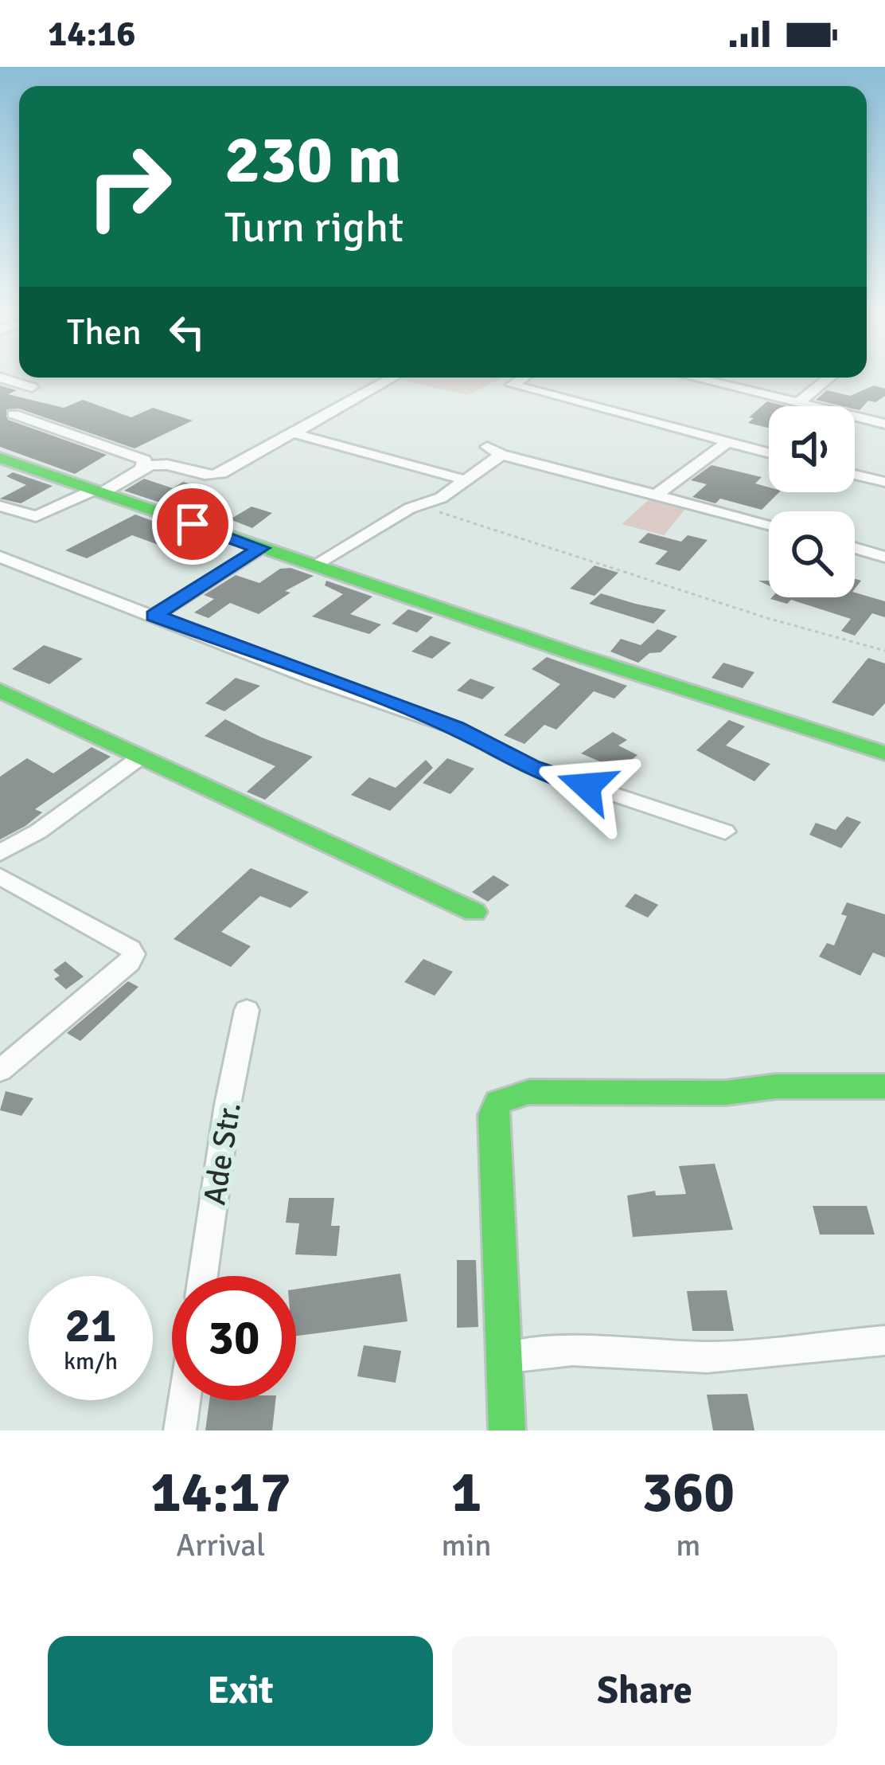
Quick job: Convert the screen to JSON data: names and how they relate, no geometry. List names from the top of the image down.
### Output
{
  "streets": {
    "street": ["Ade Str."]
  },
  "page": {
    "status": "14:16",
    "turn": ["230 m", "Turn right"],
    "then": "Then",
    "speed": "21 km/h",
    "limit": "30",
    "eta": [
      "14:17",
      "Arrival",
      "1",
      "min",
      "360",
      "m"
    ],
    "buttons": ["Exit", "Share"]
  }
}
